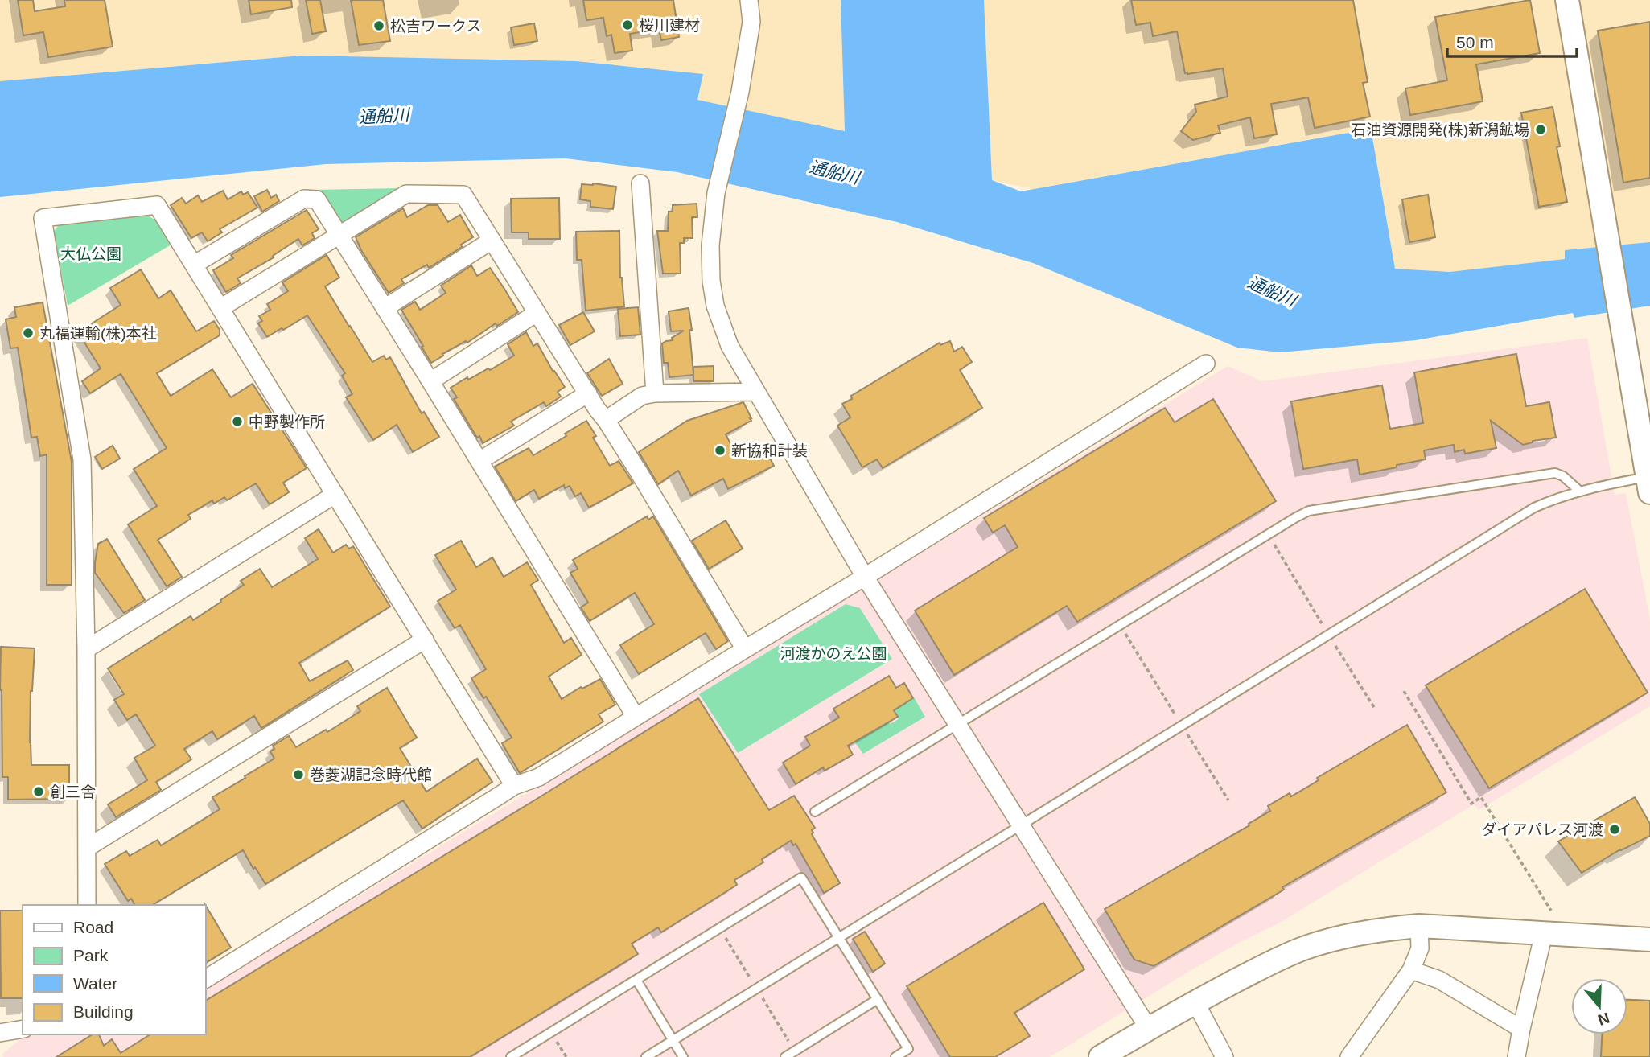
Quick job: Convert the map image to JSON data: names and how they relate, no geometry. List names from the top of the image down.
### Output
{
  "water": ["通船川"],
  "parks": ["大仏公園", "河渡かのえ公園"],
  "places": [
    "桜川建材",
    "松吉ワークス",
    "石油資源開発(株)新潟鉱場",
    "丸福運輸(株)本社",
    "中野製作所",
    "新協和計装",
    "巻菱湖記念時代館",
    "創三舎",
    "ダイアパレス河渡"
  ],
  "legend": [
    "Road",
    "Park",
    "Water",
    "Building"
  ],
  "scale_bar": "50 m",
  "north": "bottom"
}
